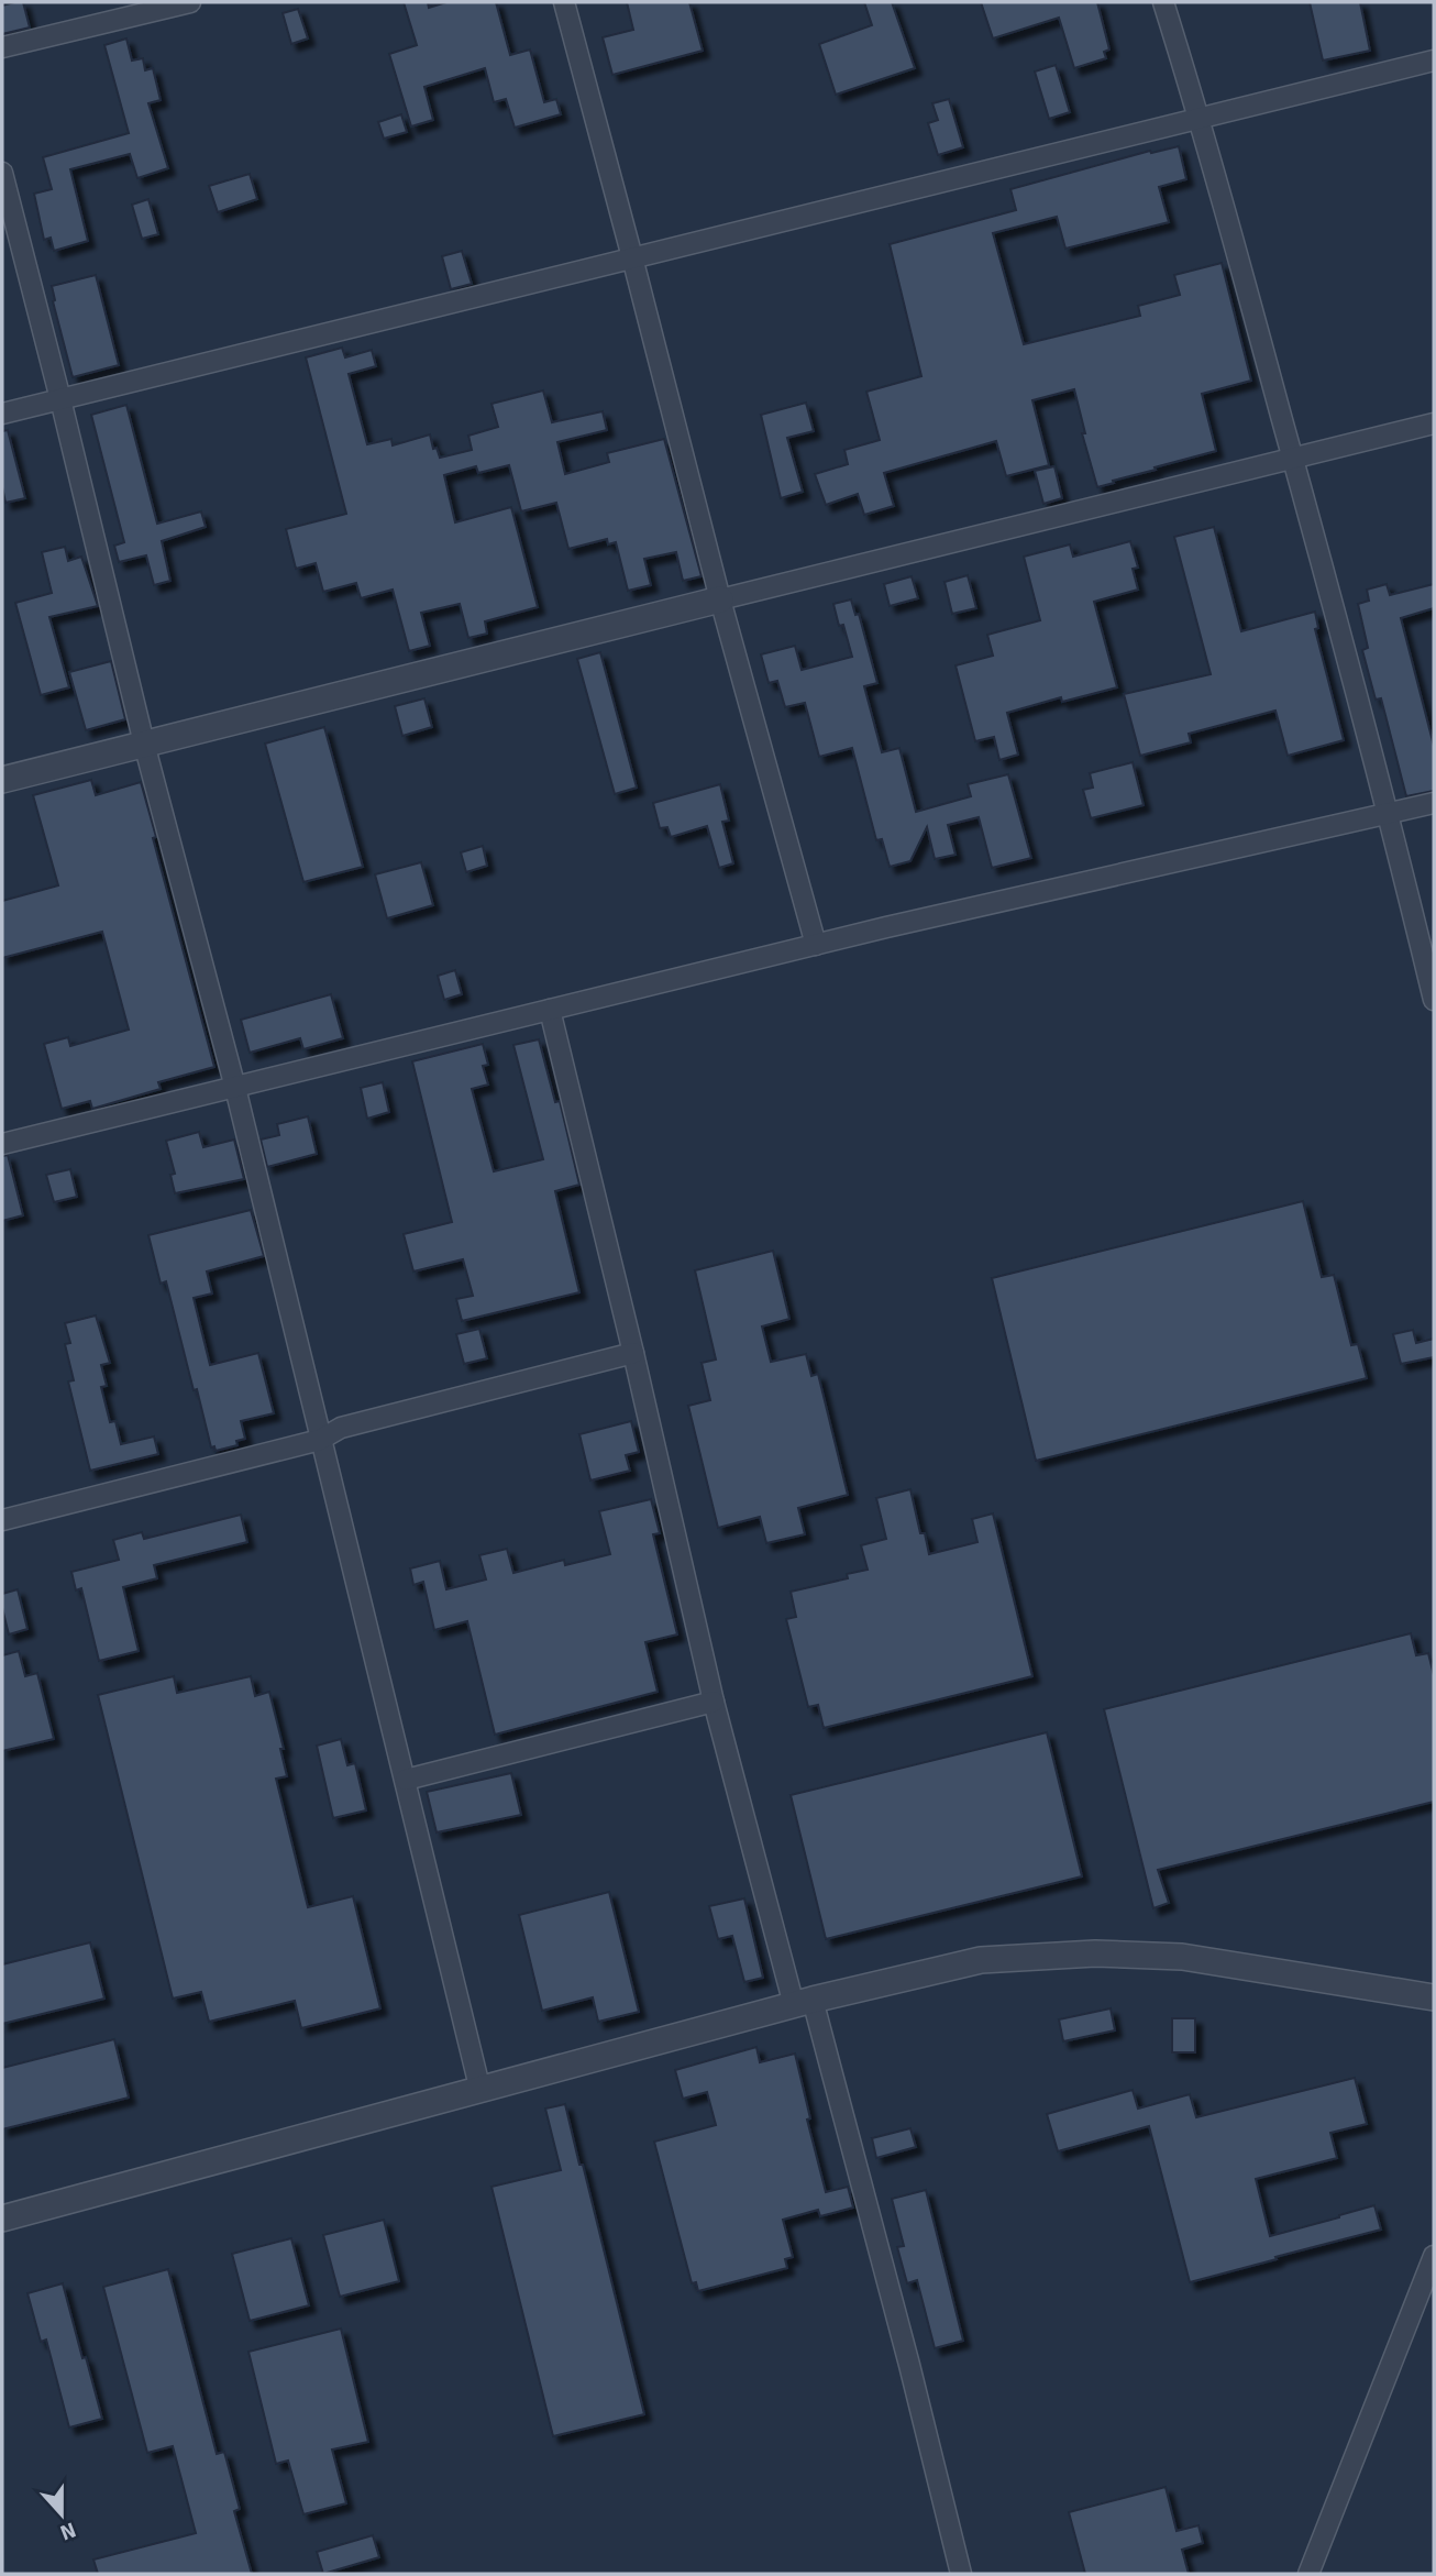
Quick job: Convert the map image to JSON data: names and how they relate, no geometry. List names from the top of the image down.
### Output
{
  "north": "bottom"
}
